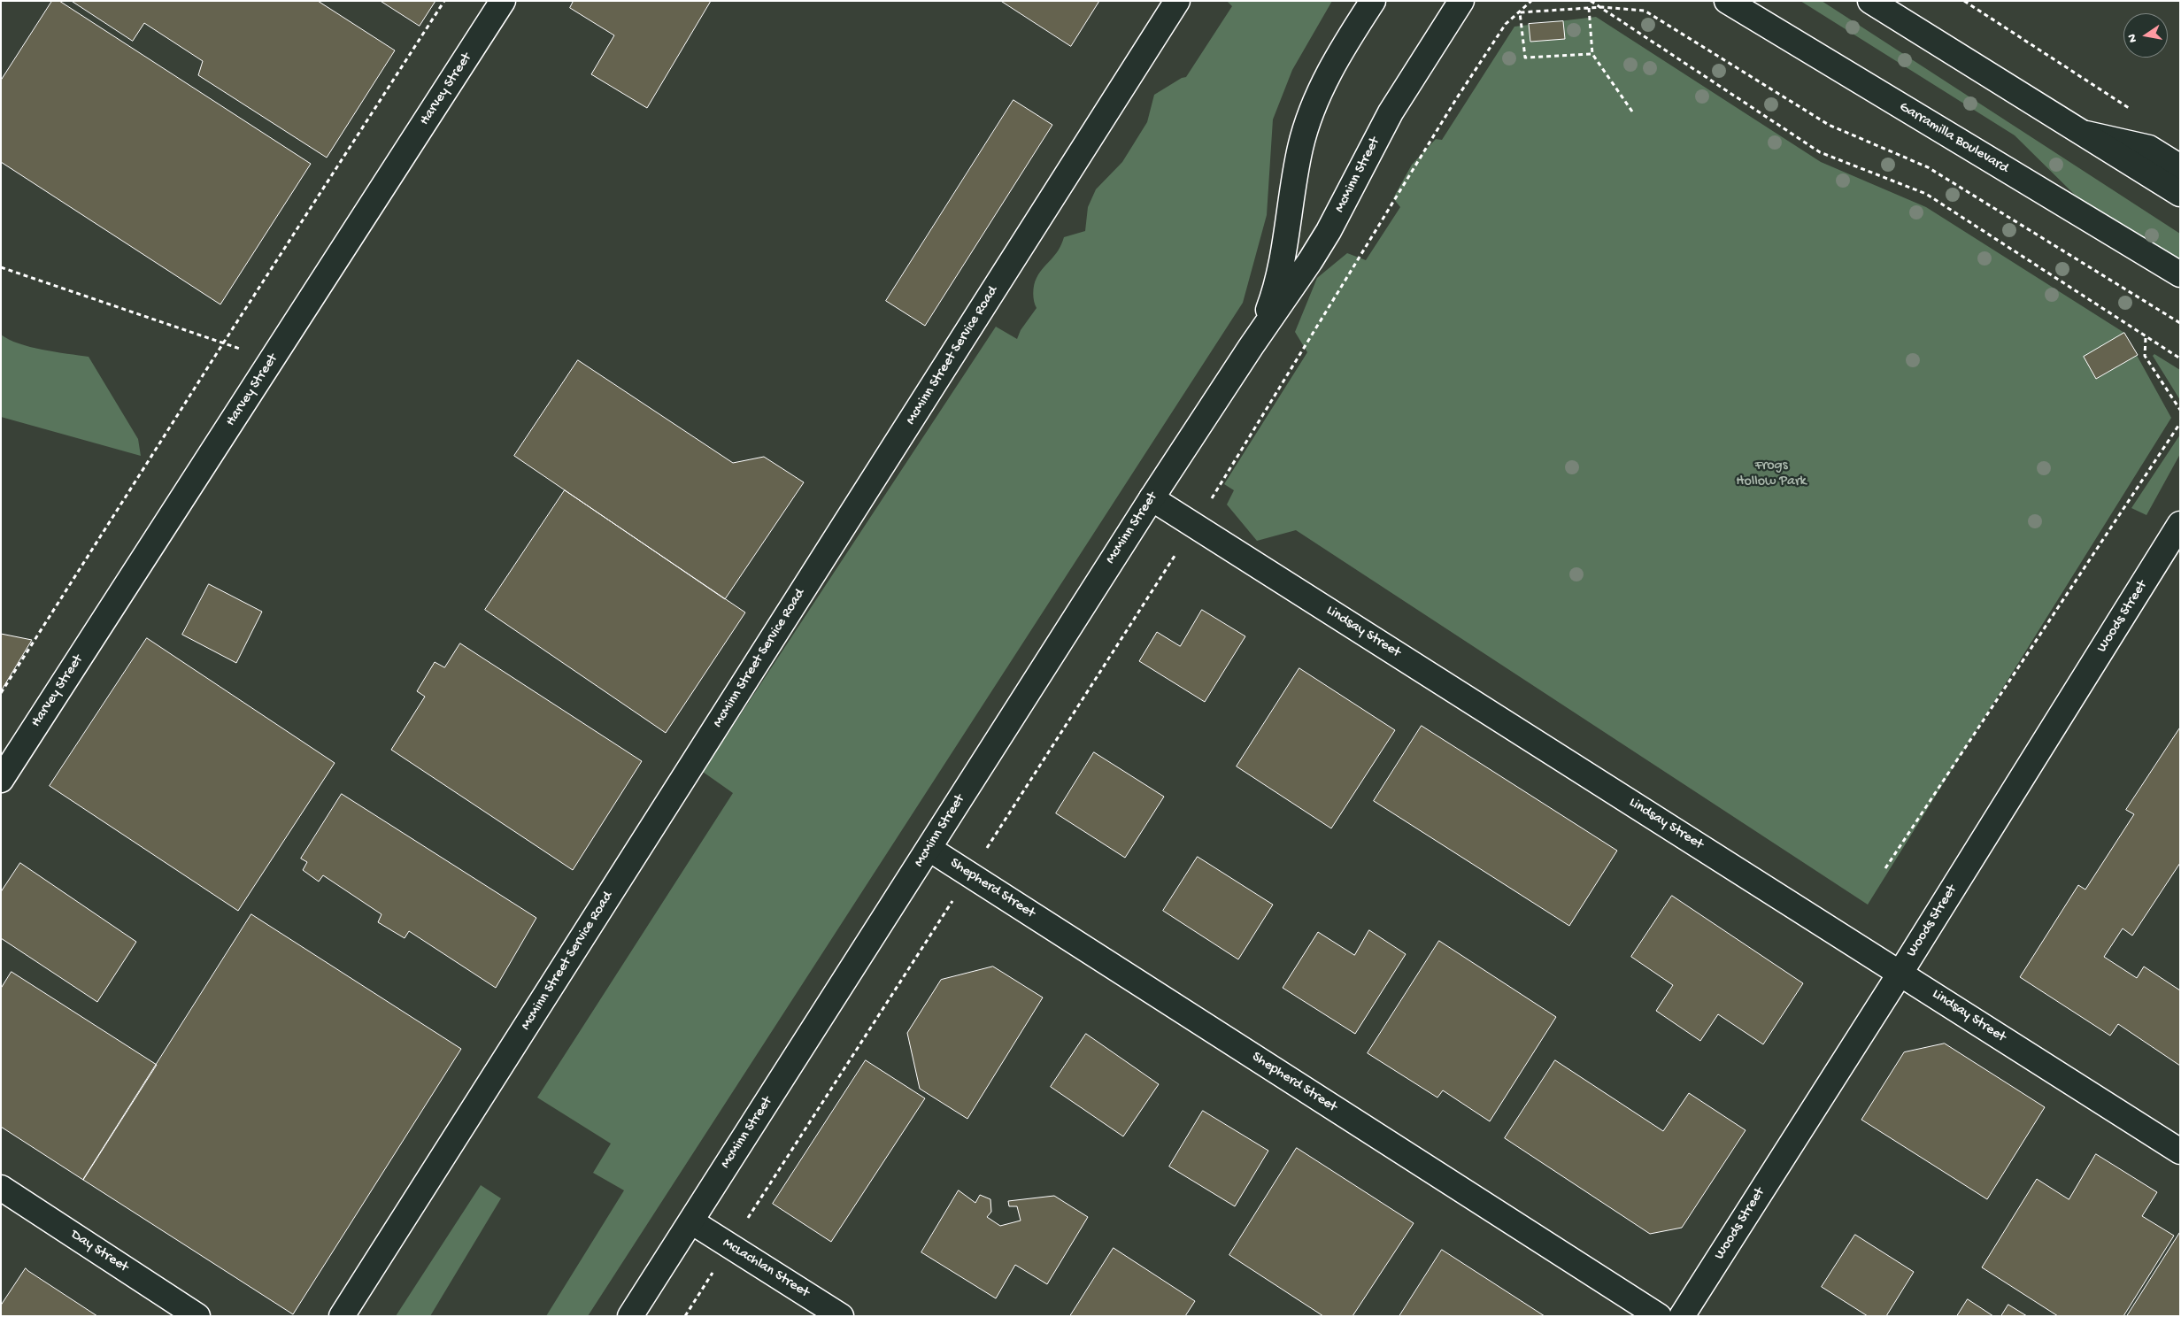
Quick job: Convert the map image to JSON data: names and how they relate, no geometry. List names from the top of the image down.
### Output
{
  "streets": {
    "street": [
      "Harvey Street",
      "Garramilla Boulevard",
      "McMinn Street",
      "McMinn Street Service Road",
      "Woods Street",
      "Lindsay Street",
      "Shepherd Street",
      "Day Street",
      "McLachlan Street"
    ]
  },
  "crossings": [
    ["McMinn Street", "Lindsay Street"],
    ["McMinn Street", "Shepherd Street"],
    ["McMinn Street", "McLachlan Street"],
    ["Woods Street", "Lindsay Street"]
  ],
  "parks": ["Frogs Hollow Park"],
  "north": "left"
}
